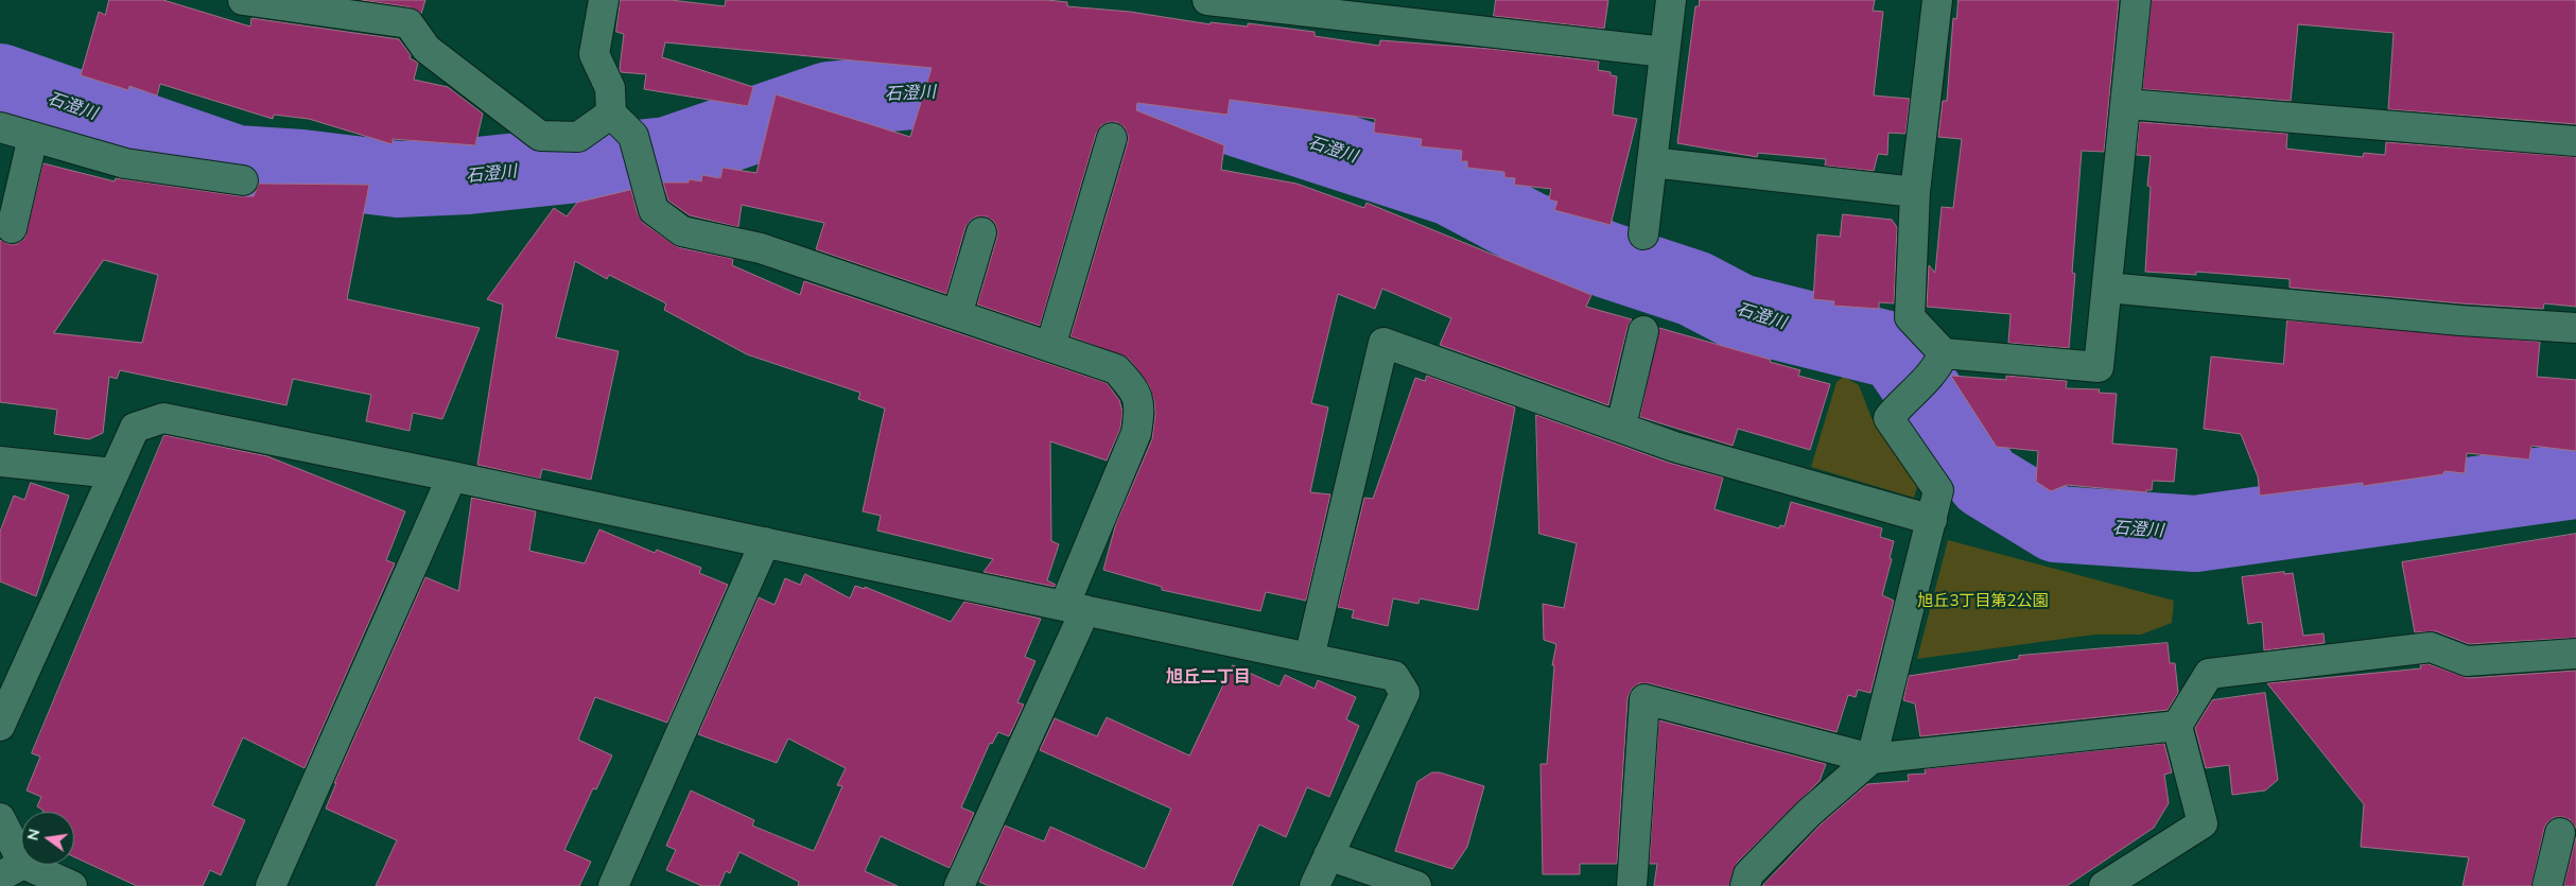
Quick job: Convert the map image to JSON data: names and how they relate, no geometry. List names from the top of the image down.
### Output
{
  "districts": ["旭丘二丁目"],
  "water": ["石澄川"],
  "parks": ["旭丘3丁目第2公園"],
  "north": "left"
}
